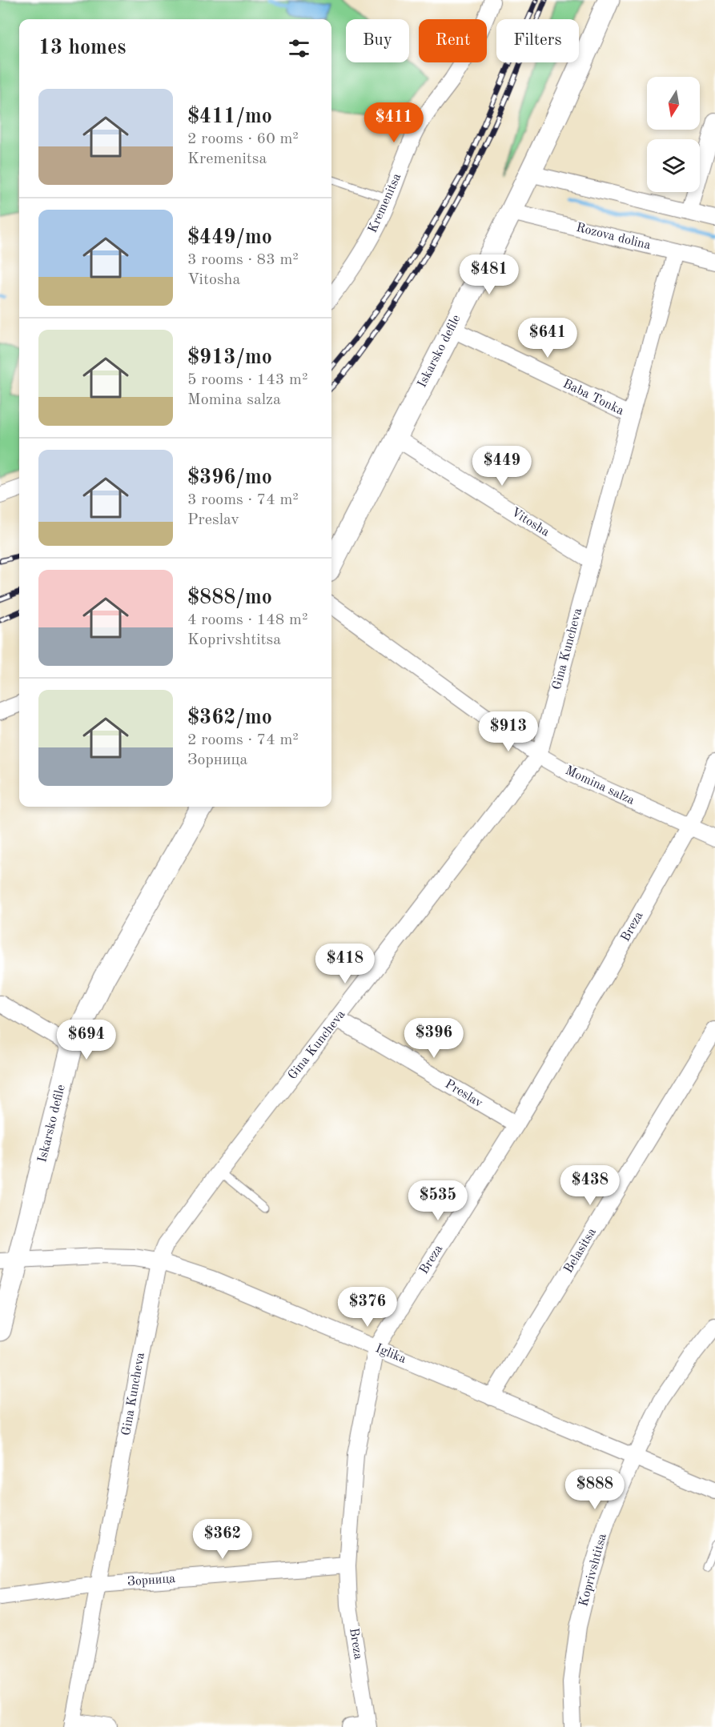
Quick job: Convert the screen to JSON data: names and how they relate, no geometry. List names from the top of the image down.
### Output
{
  "streets": {
    "main road": ["Iskarsko defile"],
    "street": [
      "Kremenitsa",
      "Rozova dolina",
      "Baba Tonka",
      "Vitosha",
      "Gina Kuncheva",
      "Momina salza",
      "Breza",
      "Preslav",
      "Belasitsa",
      "Iglika",
      "Koprivshtitsa",
      "Зорница"
    ]
  },
  "crossings": [
    ["Rozova dolina", "Iskarsko defile"],
    ["Rozova dolina", "Gina Kuncheva"],
    ["Iskarsko defile", "Baba Tonka"],
    ["Iskarsko defile", "Vitosha"],
    ["Iskarsko defile", "Iglika"],
    ["Baba Tonka", "Gina Kuncheva"],
    ["Vitosha", "Gina Kuncheva"],
    ["Gina Kuncheva", "Momina salza"],
    ["Gina Kuncheva", "Preslav"],
    ["Gina Kuncheva", "Iglika"],
    ["Gina Kuncheva", "Зорница"],
    ["Momina salza", "Breza"],
    ["Breza", "Preslav"],
    ["Breza", "Iglika"],
    ["Breza", "Зорница"],
    ["Belasitsa", "Iglika"],
    ["Iglika", "Koprivshtitsa"]
  ],
  "north": "bottom",
  "page": {
    "chip": ["Buy", "Rent", "Filters"],
    "heading": "13 homes",
    "list": [
      {
        "name": "$411/mo",
        "note": "2 rooms · 60 m² · Kremenitsa"
      },
      {
        "name": "$449/mo",
        "note": "3 rooms · 83 m² · Vitosha"
      },
      {
        "name": "$913/mo",
        "note": "5 rooms · 143 m² · Momina salza"
      },
      {
        "name": "$396/mo",
        "note": "3 rooms · 74 m² · Preslav"
      },
      {
        "name": "$888/mo",
        "note": "4 rooms · 148 m² · Koprivshtitsa"
      },
      {
        "name": "$362/mo",
        "note": "2 rooms · 74 m² · Зорница"
      }
    ],
    "price": [
      "$411",
      "$481",
      "$641",
      "$449",
      "$913",
      "$418",
      "$396",
      "$694",
      "$438",
      "$535",
      "$376",
      "$888",
      "$362"
    ]
  }
}
